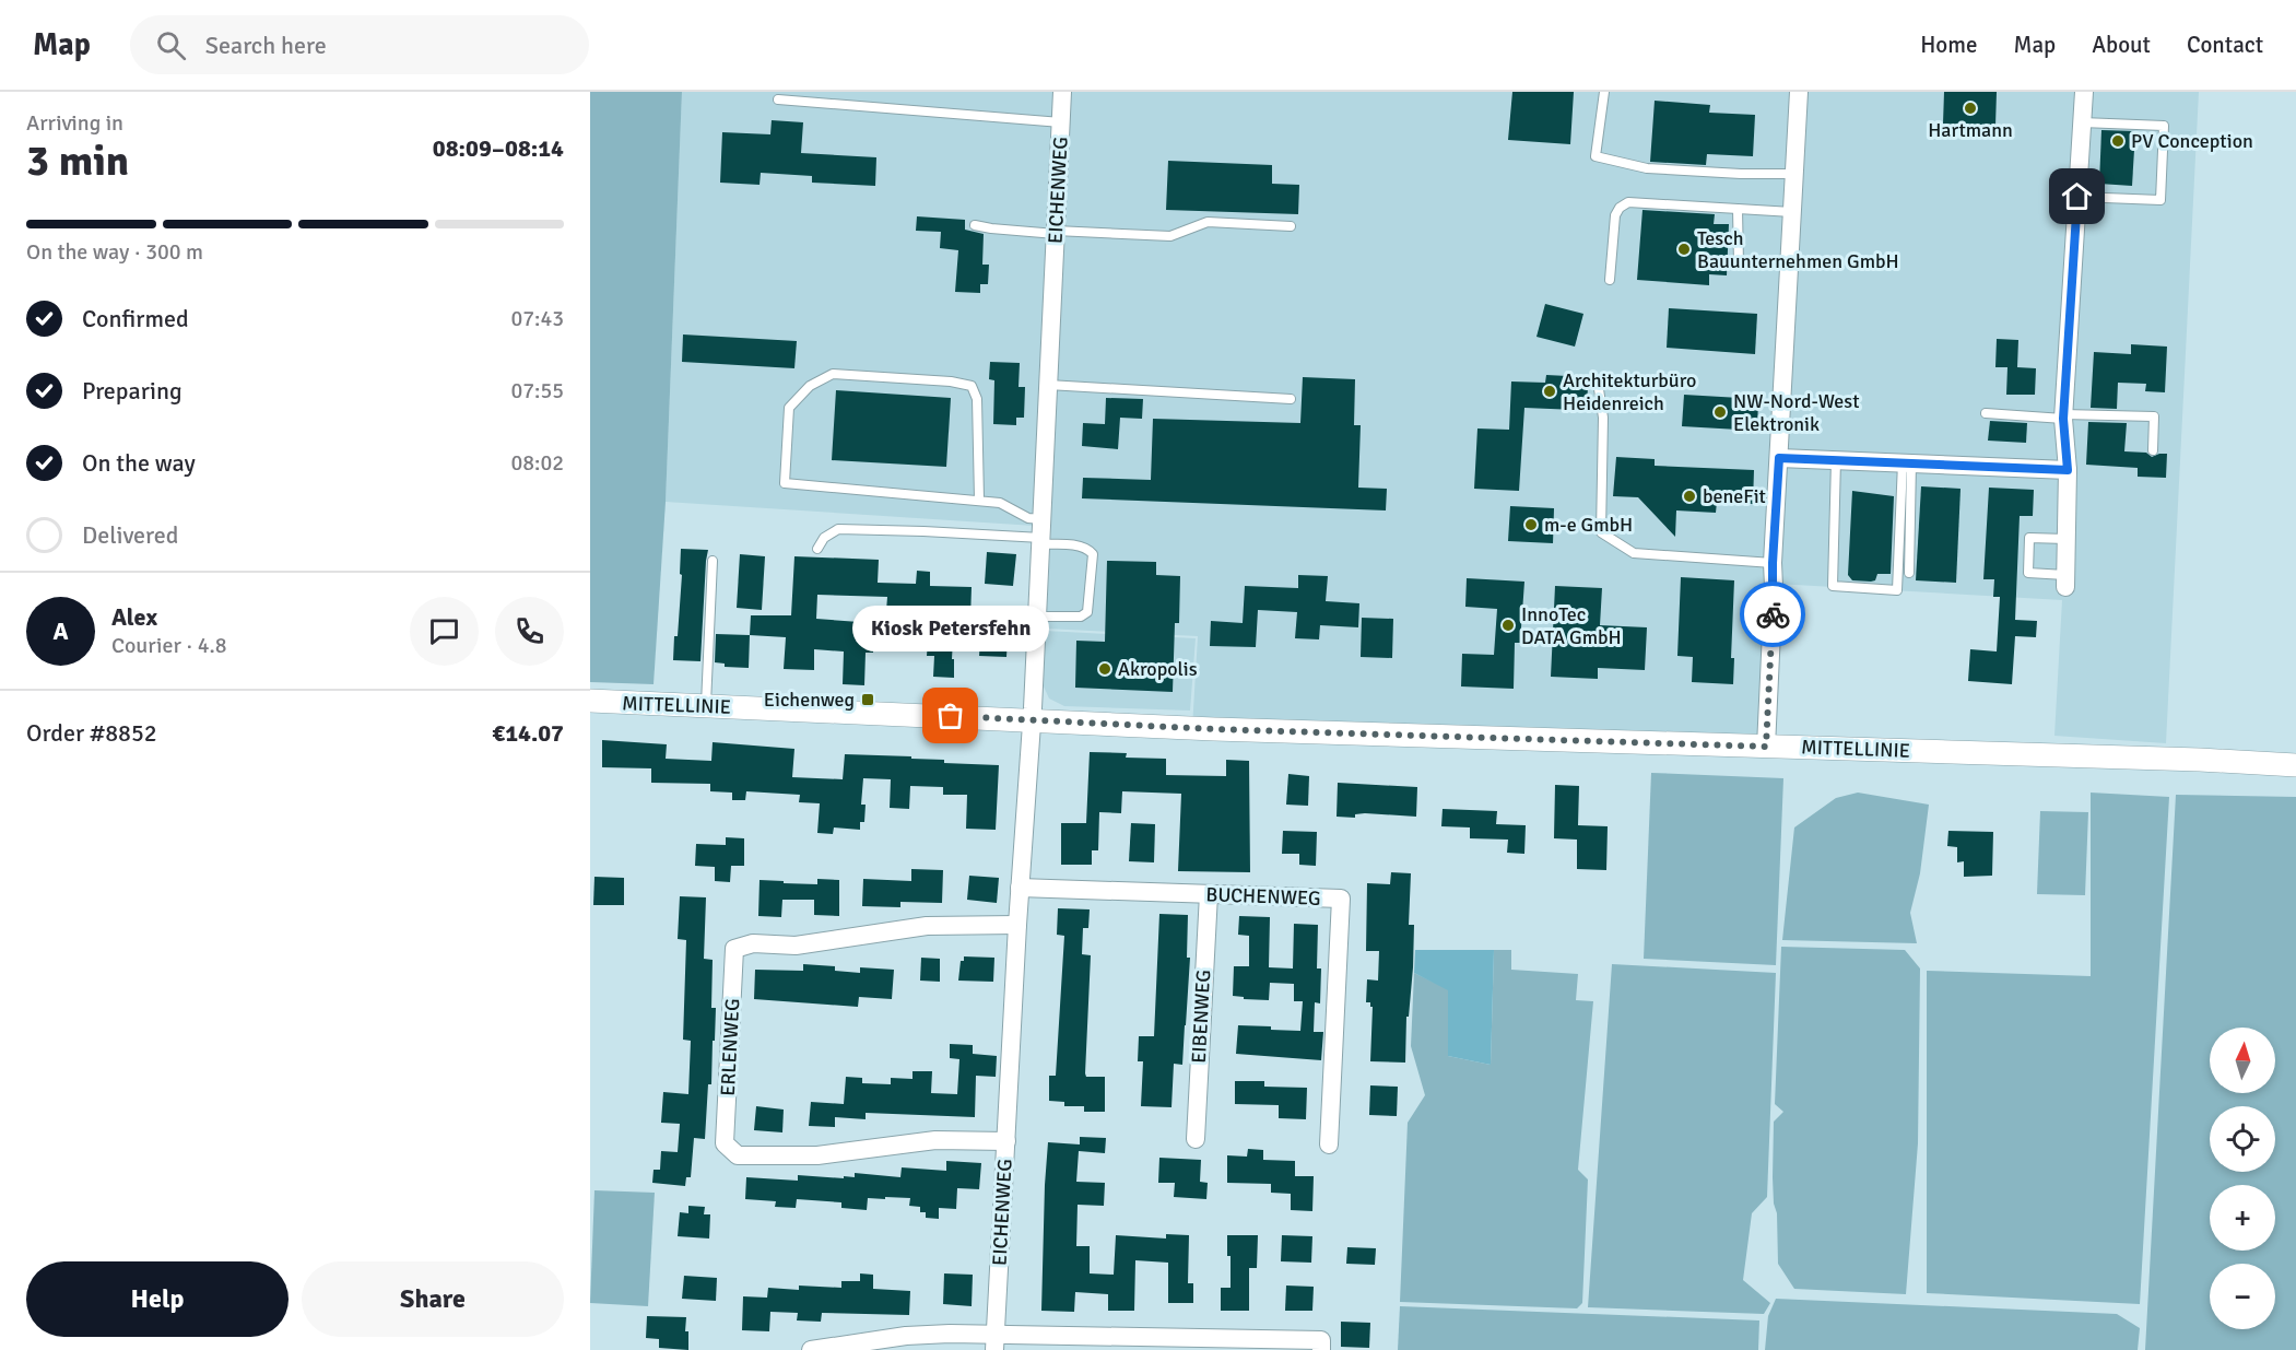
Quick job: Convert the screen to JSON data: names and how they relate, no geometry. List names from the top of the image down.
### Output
{
  "streets": {
    "street": [
      "EICHENWEG",
      "MITTELLINIE",
      "BUCHENWEG",
      "EIBENWEG",
      "ERLENWEG"
    ]
  },
  "crossings": [
    ["EICHENWEG", "MITTELLINIE"],
    ["EICHENWEG", "BUCHENWEG"],
    ["EICHENWEG", "ERLENWEG"],
    ["BUCHENWEG", "EIBENWEG"]
  ],
  "places": {
    "other": [
      "Hartmann",
      "PV Conception",
      "Tesch Bauunternehmen GmbH",
      "Architekturbüro Heidenreich",
      "NW-Nord-West Elektronik",
      "beneFit",
      "m-e GmbH",
      "InnoTec DATA GmbH",
      "Akropolis",
      "Kiosk Petersfehn"
    ],
    "transit": ["Eichenweg"]
  },
  "north": "top",
  "page": {
    "header": "Map",
    "search": "Search here",
    "nav": [
      "Home",
      "Map",
      "About",
      "Contact"
    ],
    "heading": ["3 min", "Arriving in", "08:09–08:14"],
    "panel": [
      "Alex",
      "Courier · 4.8",
      "Order #8852",
      "€14.07"
    ],
    "bar": "On the way · 300 m",
    "list": [
      ["Confirmed", "07:43"],
      ["Preparing", "07:55"],
      ["On the way", "08:02"],
      "Delivered"
    ],
    "round": "A",
    "bubble": "Kiosk Petersfehn",
    "map_buttons": ["+", "−"],
    "buttons": ["Help", "Share"]
  }
}
